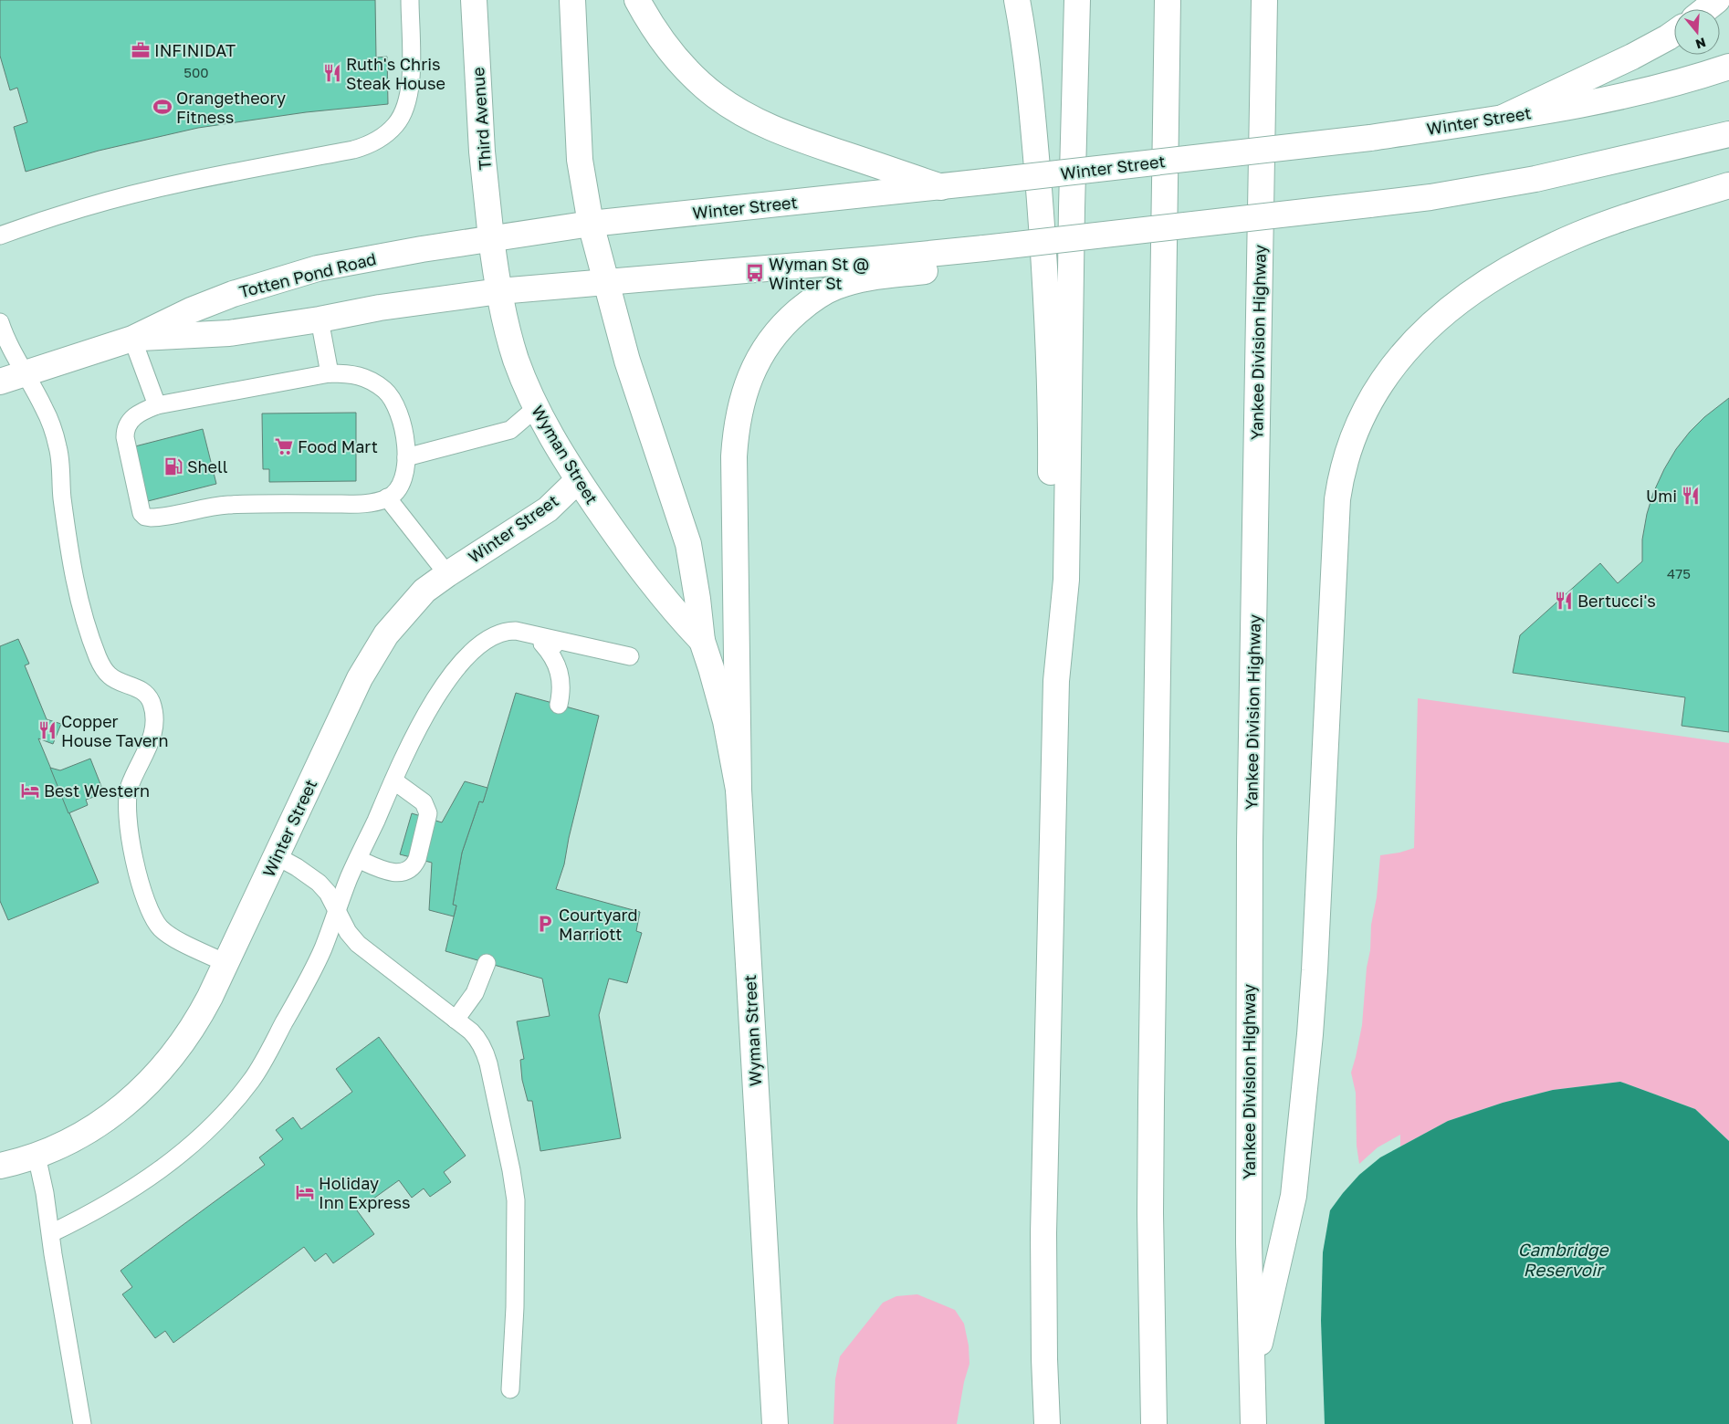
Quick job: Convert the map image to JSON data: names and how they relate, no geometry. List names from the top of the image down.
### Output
{
  "streets": {
    "main road": [
      "Third Avenue",
      "Winter Street",
      "Totten Pond Road",
      "Yankee Division Highway",
      "Wyman Street"
    ]
  },
  "crossings": [
    ["Third Avenue", "Winter Street"],
    ["Third Avenue", "Totten Pond Road"],
    ["Third Avenue", "Wyman Street"],
    ["Winter Street", "Totten Pond Road"],
    ["Winter Street", "Wyman Street"],
    ["Totten Pond Road", "Wyman Street"]
  ],
  "water": ["Cambridge Reservoir"],
  "places": {
    "office": ["INFINIDAT"],
    "restaurant": [
      "Ruth's Chris Steak House",
      "Umi",
      "Bertucci's",
      "Copper House Tavern"
    ],
    "sports": ["Orangetheory Fitness"],
    "bus stop": ["Wyman St @ Winter St"],
    "supermarket": ["Food Mart"],
    "fuel station": ["Shell"],
    "hotel": ["Best Western", "Holiday Inn Express"],
    "parking": ["Courtyard Marriott"]
  },
  "house_numbers": ["500", "475"],
  "north": "bottom"
}
